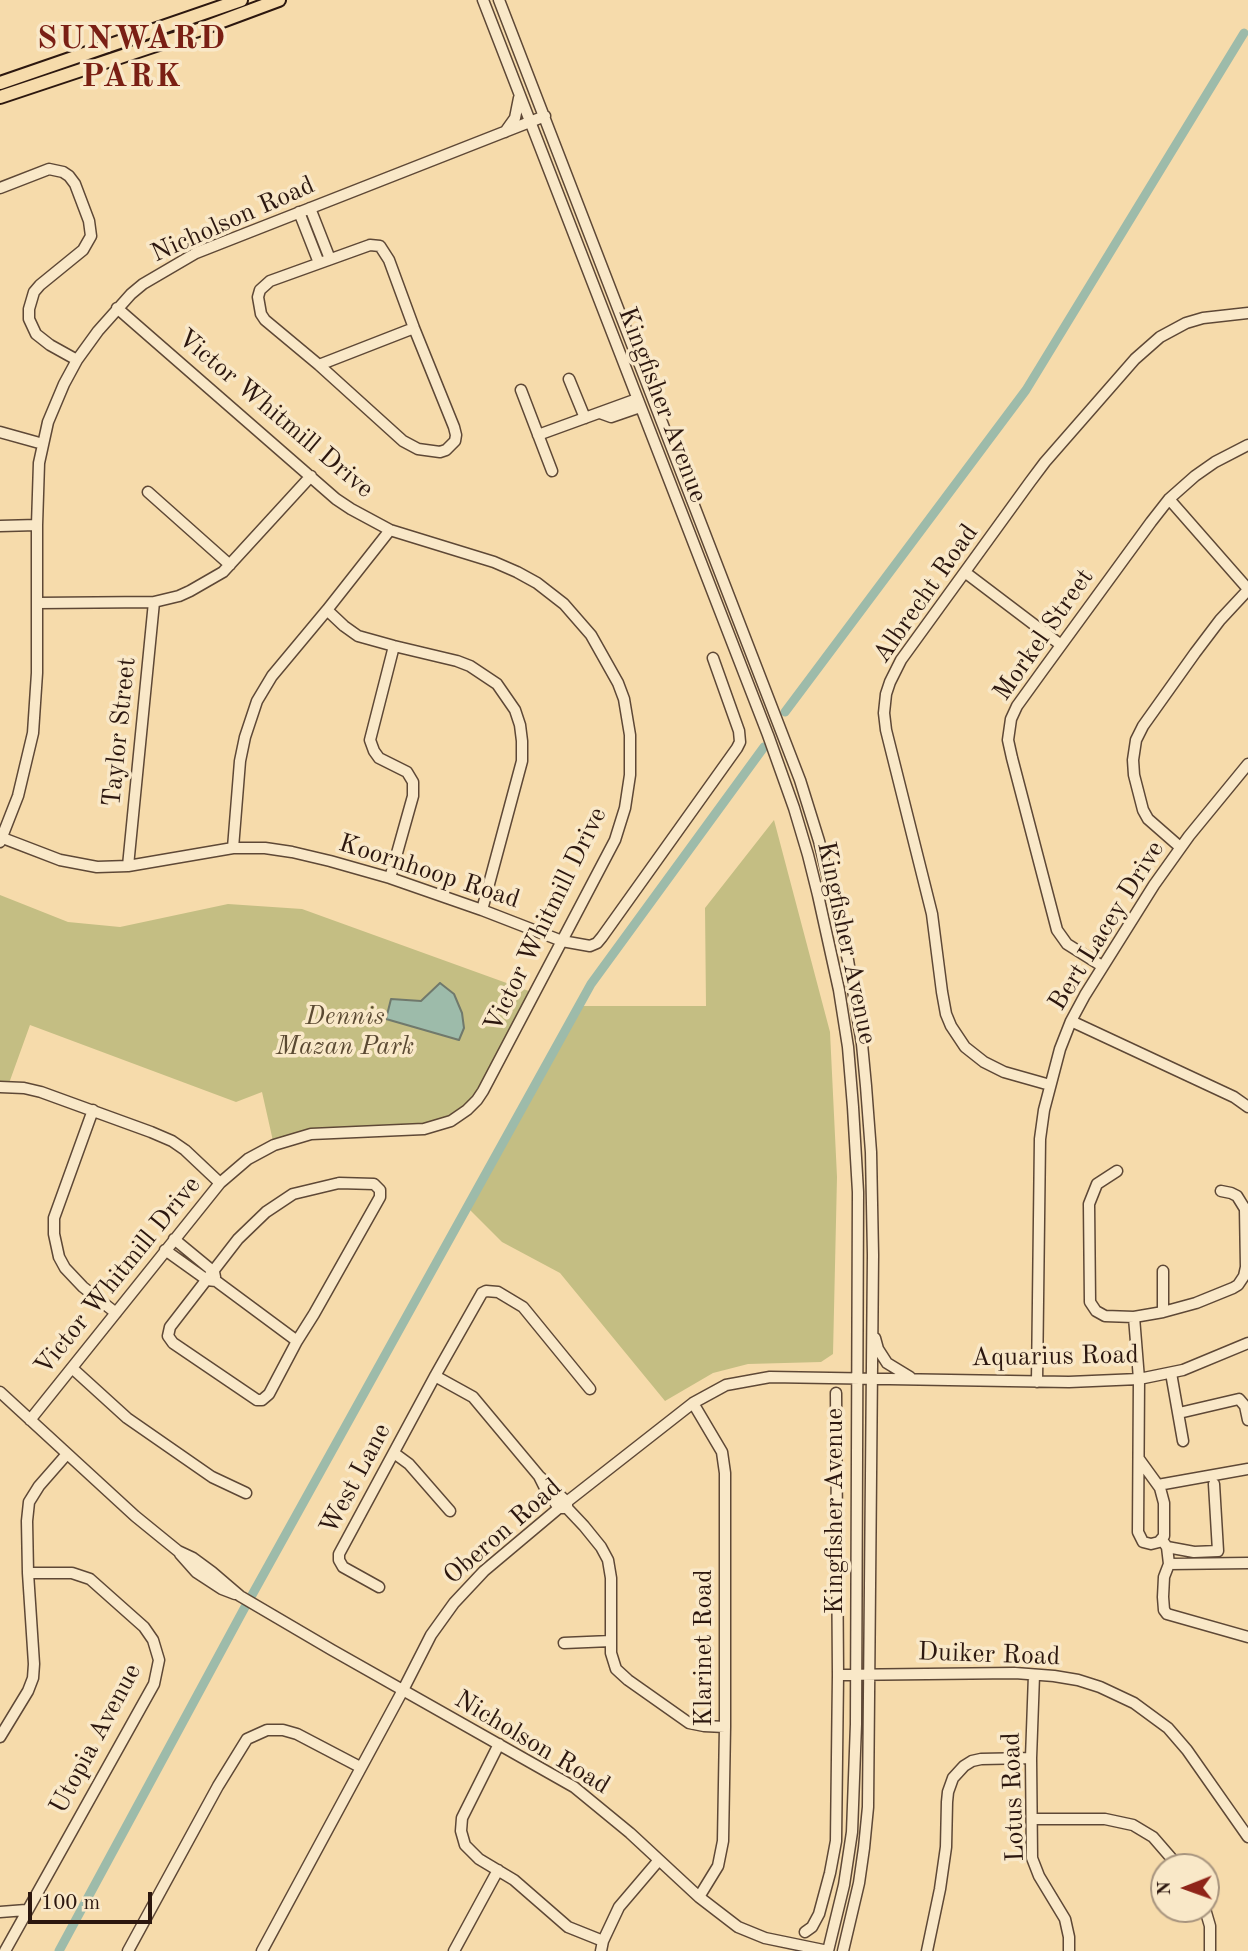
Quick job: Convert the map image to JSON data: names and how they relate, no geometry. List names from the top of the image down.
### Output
{
  "streets": {
    "street": [
      "Nicholson Road",
      "Kingfisher Avenue",
      "Victor Whitmill Drive",
      "Albrecht Road",
      "Morkel Street",
      "Taylor Street",
      "Koornhoop Road",
      "Bert Lacey Drive",
      "Aquarius Road",
      "West Lane",
      "Oberon Road",
      "Klarinet Road",
      "Duiker Road",
      "Utopia Avenue",
      "Lotus Road"
    ]
  },
  "crossings": [
    ["Nicholson Road", "Kingfisher Avenue"],
    ["Nicholson Road", "Victor Whitmill Drive"],
    ["Nicholson Road", "Koornhoop Road"],
    ["Nicholson Road", "Oberon Road"],
    ["Nicholson Road", "Klarinet Road"],
    ["Kingfisher Avenue", "Aquarius Road"],
    ["Kingfisher Avenue", "Oberon Road"],
    ["Kingfisher Avenue", "Duiker Road"],
    ["Victor Whitmill Drive", "Koornhoop Road"],
    ["Albrecht Road", "Bert Lacey Drive"],
    ["Morkel Street", "Bert Lacey Drive"],
    ["Taylor Street", "Koornhoop Road"],
    ["Bert Lacey Drive", "Aquarius Road"],
    ["Aquarius Road", "Oberon Road"],
    ["Oberon Road", "Klarinet Road"],
    ["Duiker Road", "Lotus Road"]
  ],
  "districts": ["SUNWARD PARK"],
  "parks": ["Dennis Mazan Park"],
  "scale_bar": "100 m",
  "north": "left"
}
